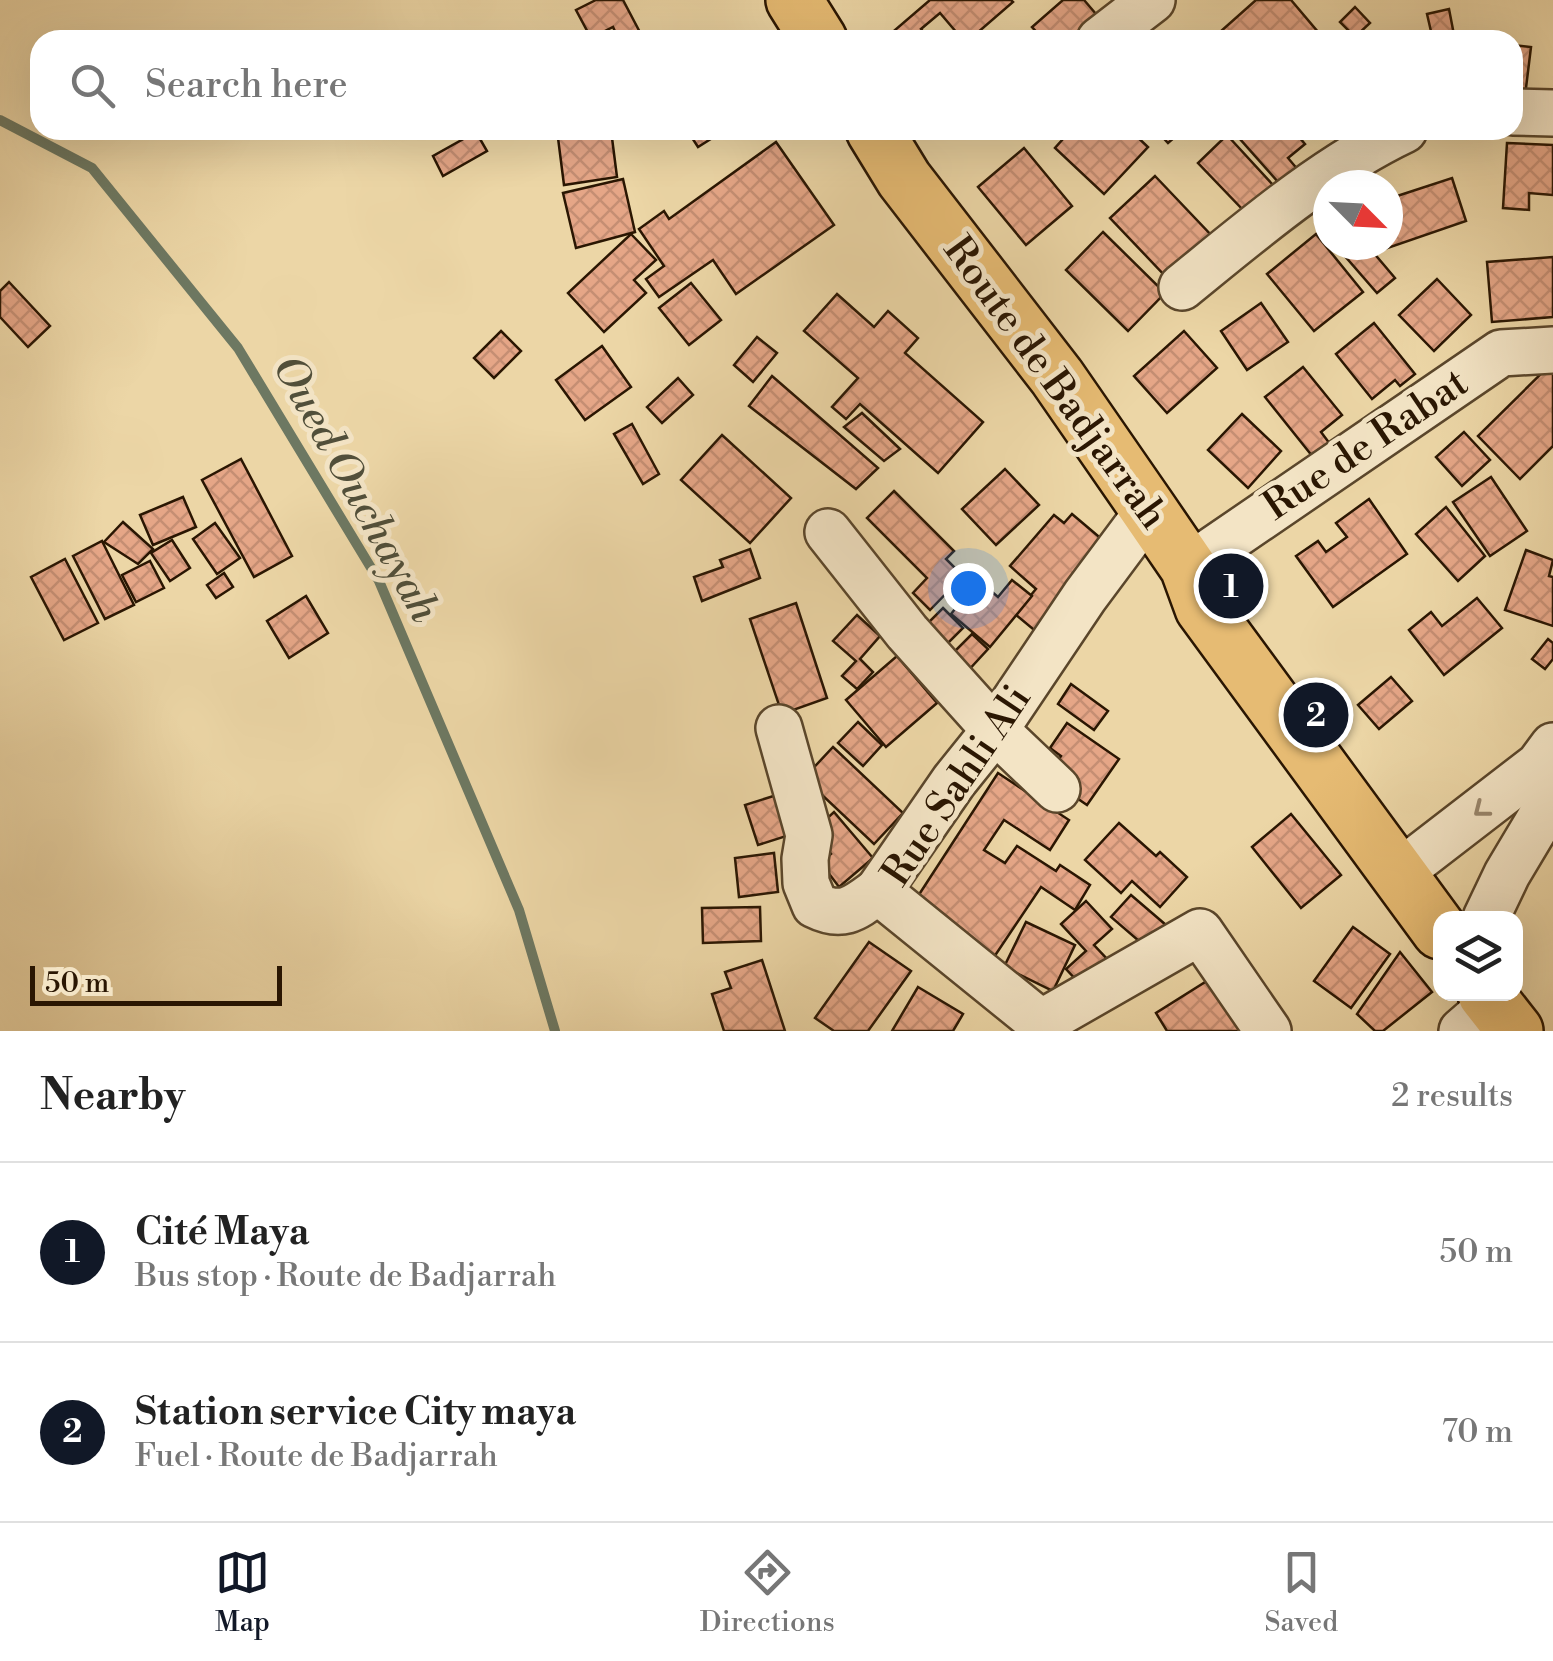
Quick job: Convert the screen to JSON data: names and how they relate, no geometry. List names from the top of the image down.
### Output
{
  "streets": {
    "main road": ["Route de Badjarrah"],
    "street": ["Rue de Rabat", "Rue Sahli Ali"]
  },
  "crossings": [
    ["Route de Badjarrah", "Rue de Rabat"],
    ["Route de Badjarrah", "Rue Sahli Ali"]
  ],
  "water": ["Oued Ouchayah"],
  "scale_bar": "50 m",
  "north": "bottom right",
  "page": {
    "search": "Search here",
    "pins": ["1", "2"],
    "scale": "50 m",
    "heading": ["Nearby", "2 results"],
    "list": [
      {
        "mark": "1",
        "name": "Cité Maya",
        "note": "Bus stop · Route de Badjarrah",
        "value": "50 m"
      },
      {
        "mark": "2",
        "name": "Station service City maya",
        "note": "Fuel · Route de Badjarrah",
        "value": "70 m"
      }
    ],
    "nav": ["Map", "Directions", "Saved"]
  }
}
